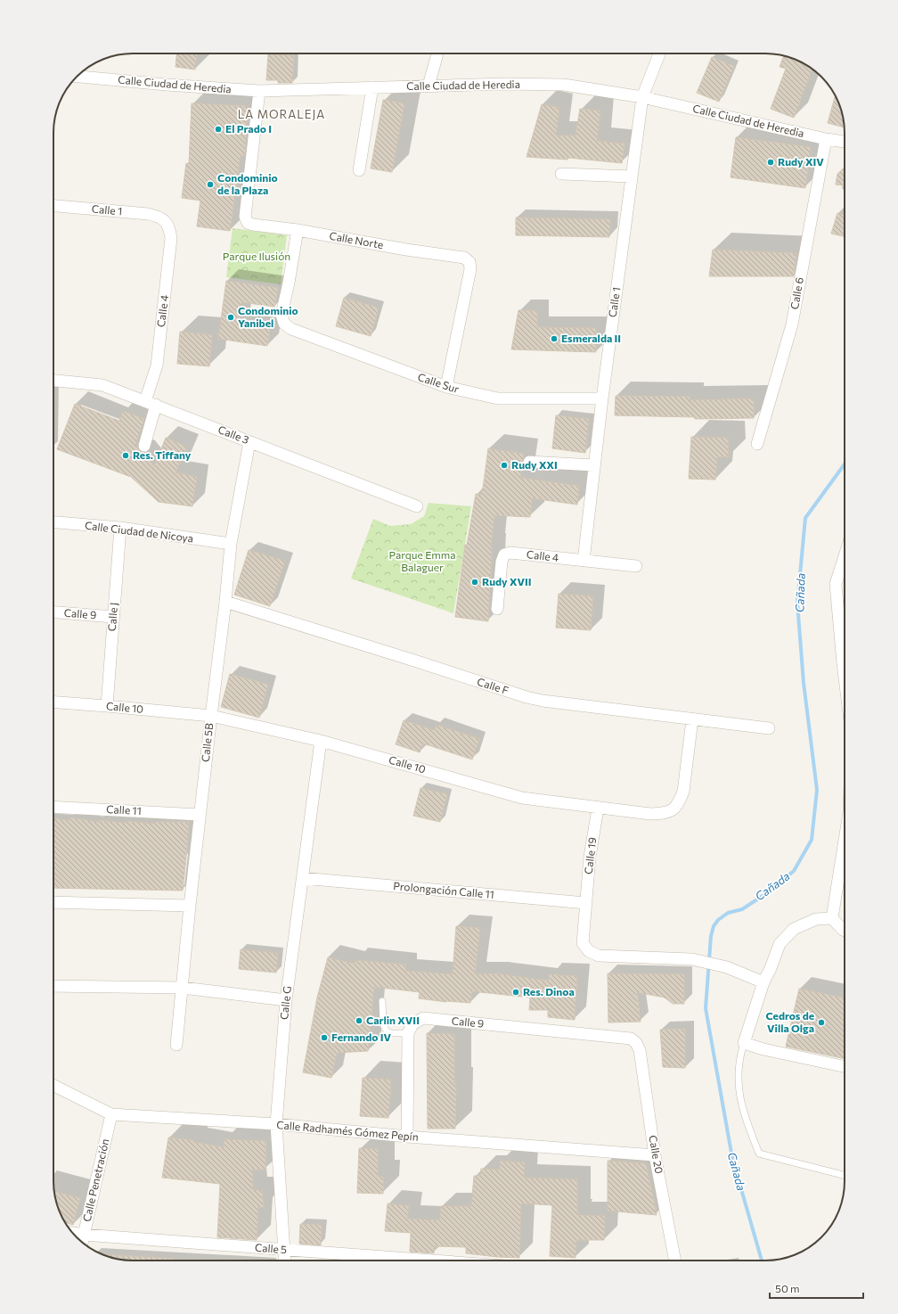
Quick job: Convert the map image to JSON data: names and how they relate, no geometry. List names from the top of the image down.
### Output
{
  "streets": {
    "street": [
      "Calle Ciudad de Heredia",
      "Calle 1",
      "Calle Norte",
      "Calle 6",
      "Calle 4",
      "Calle Sur",
      "Calle 3",
      "Calle Ciudad de Nicoya",
      "Calle 9",
      "Calle J",
      "Calle F",
      "Calle 10",
      "Calle 5B",
      "Calle 11",
      "Calle 19",
      "Prolongación Calle 11",
      "Calle G",
      "Calle Radhamés Gómez Pepín",
      "Calle 20",
      "Calle Penetración",
      "Calle 5"
    ]
  },
  "crossings": [
    ["Calle Ciudad de Heredia", "Calle 1"],
    ["Calle Ciudad de Heredia", "Calle Norte"],
    ["Calle Ciudad de Heredia", "Calle 6"],
    ["Calle 1", "Calle 4"],
    ["Calle 1", "Calle Sur"],
    ["Calle Norte", "Calle Sur"],
    ["Calle 4", "Calle 3"],
    ["Calle 3", "Calle 5B"],
    ["Calle Ciudad de Nicoya", "Calle J"],
    ["Calle Ciudad de Nicoya", "Calle 5B"],
    ["Calle 9", "Calle J"],
    ["Calle 9", "Calle 20"],
    ["Calle J", "Calle 10"],
    ["Calle F", "Calle 10"],
    ["Calle F", "Calle 5B"],
    ["Calle 10", "Calle 5B"],
    ["Calle 10", "Calle 19"],
    ["Calle 10", "Calle G"],
    ["Calle 5B", "Calle 11"],
    ["Calle 19", "Prolongación Calle 11"],
    ["Prolongación Calle 11", "Calle G"],
    ["Calle G", "Calle Radhamés Gómez Pepín"],
    ["Calle G", "Calle 5"],
    ["Calle Radhamés Gómez Pepín", "Calle 20"],
    ["Calle Radhamés Gómez Pepín", "Calle Penetración"],
    ["Calle Penetración", "Calle 5"]
  ],
  "districts": ["LA MORALEJA"],
  "water": ["Cañada"],
  "parks": ["Parque Ilusión", "Parque Emma Balaguer"],
  "places": [
    "El Prado I",
    "Rudy XIV",
    "Condominio de la Plaza",
    "Condominio Yanibel",
    "Esmeralda II",
    "Res. Tiffany",
    "Rudy XXI",
    "Rudy XVII",
    "Res. Dinoa",
    "Carlin XVII",
    "Cedros de Villa Olga",
    "Fernando IV"
  ],
  "scale_bar": "50 m"
}
